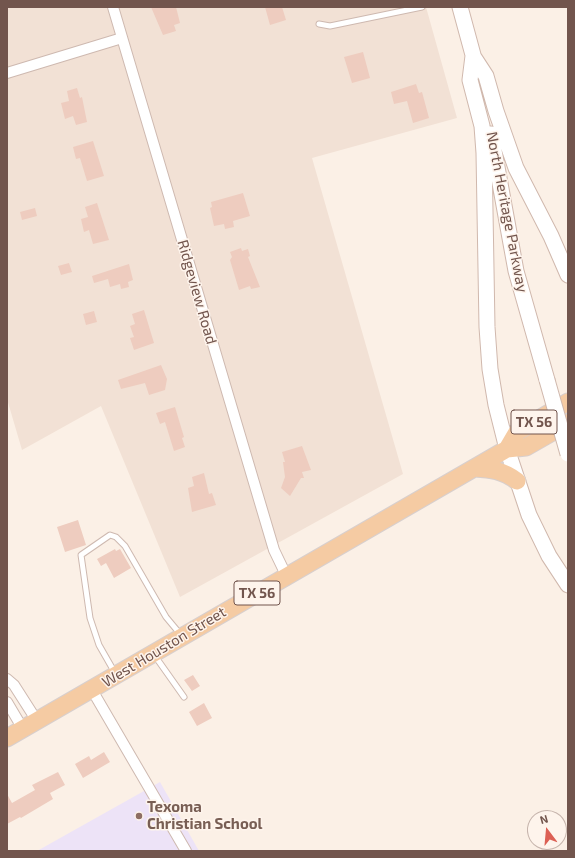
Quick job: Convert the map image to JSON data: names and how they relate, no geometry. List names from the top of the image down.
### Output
{
  "streets": {
    "main road": ["North Heritage Parkway", "TX 56", "West Houston Street"],
    "street": ["Ridgeview Road"]
  },
  "crossings": [
    ["North Heritage Parkway", "West Houston Street"],
    ["Ridgeview Road", "West Houston Street"]
  ],
  "places": ["Texoma Christian School"],
  "north": "top"
}
